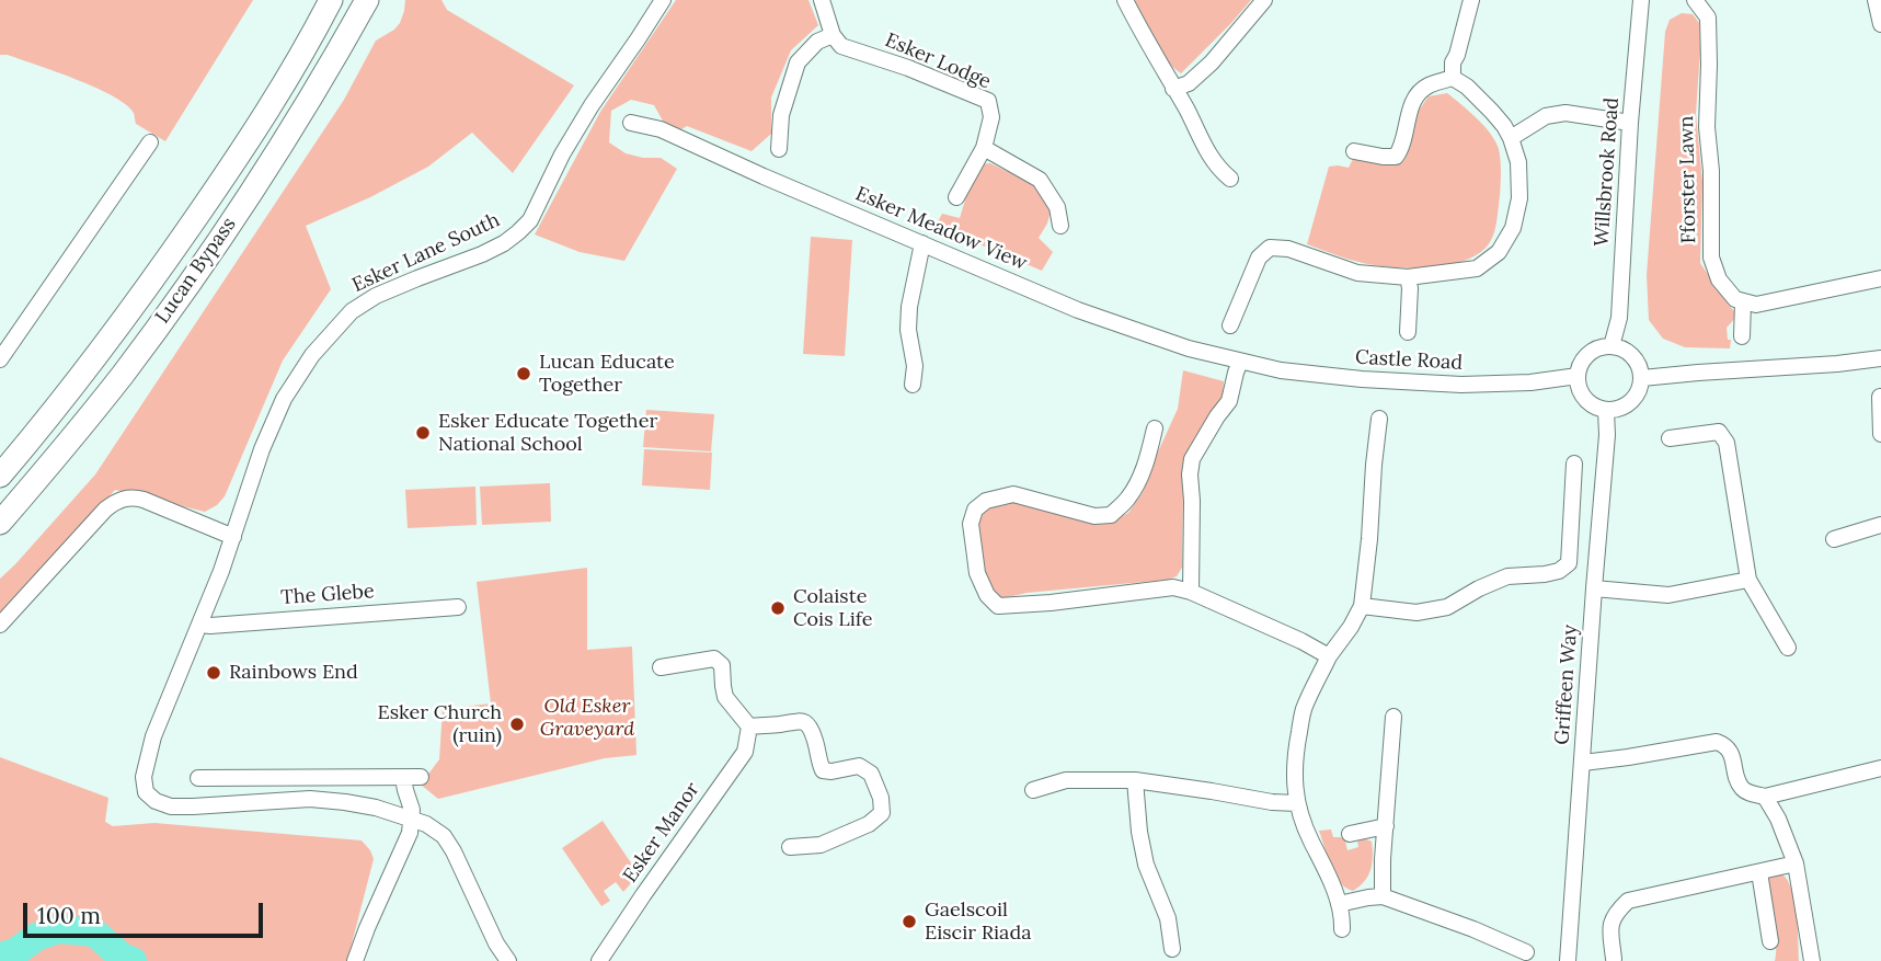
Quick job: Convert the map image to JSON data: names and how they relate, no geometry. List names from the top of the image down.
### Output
{
  "streets": {
    "highway": ["Lucan Bypass"],
    "street": [
      "Esker Lodge",
      "Willsbrook Road",
      "Fforster Lawn",
      "Esker Meadow View",
      "Esker Lane South",
      "Castle Road",
      "The Glebe",
      "Griffeen Way",
      "Esker Manor"
    ]
  },
  "crossings": [
    ["Willsbrook Road", "Castle Road"],
    ["Willsbrook Road", "Griffeen Way"],
    ["Esker Meadow View", "Castle Road"],
    ["Esker Lane South", "The Glebe"],
    ["Castle Road", "Griffeen Way"]
  ],
  "parks": ["Old Esker Graveyard"],
  "places": [
    "Lucan Educate Together",
    "Esker Educate Together National School",
    "Colaiste Cois Life",
    "Rainbows End",
    "Esker Church (ruin)",
    "Gaelscoil Eiscir Riada"
  ],
  "scale_bar": "100 m"
}
